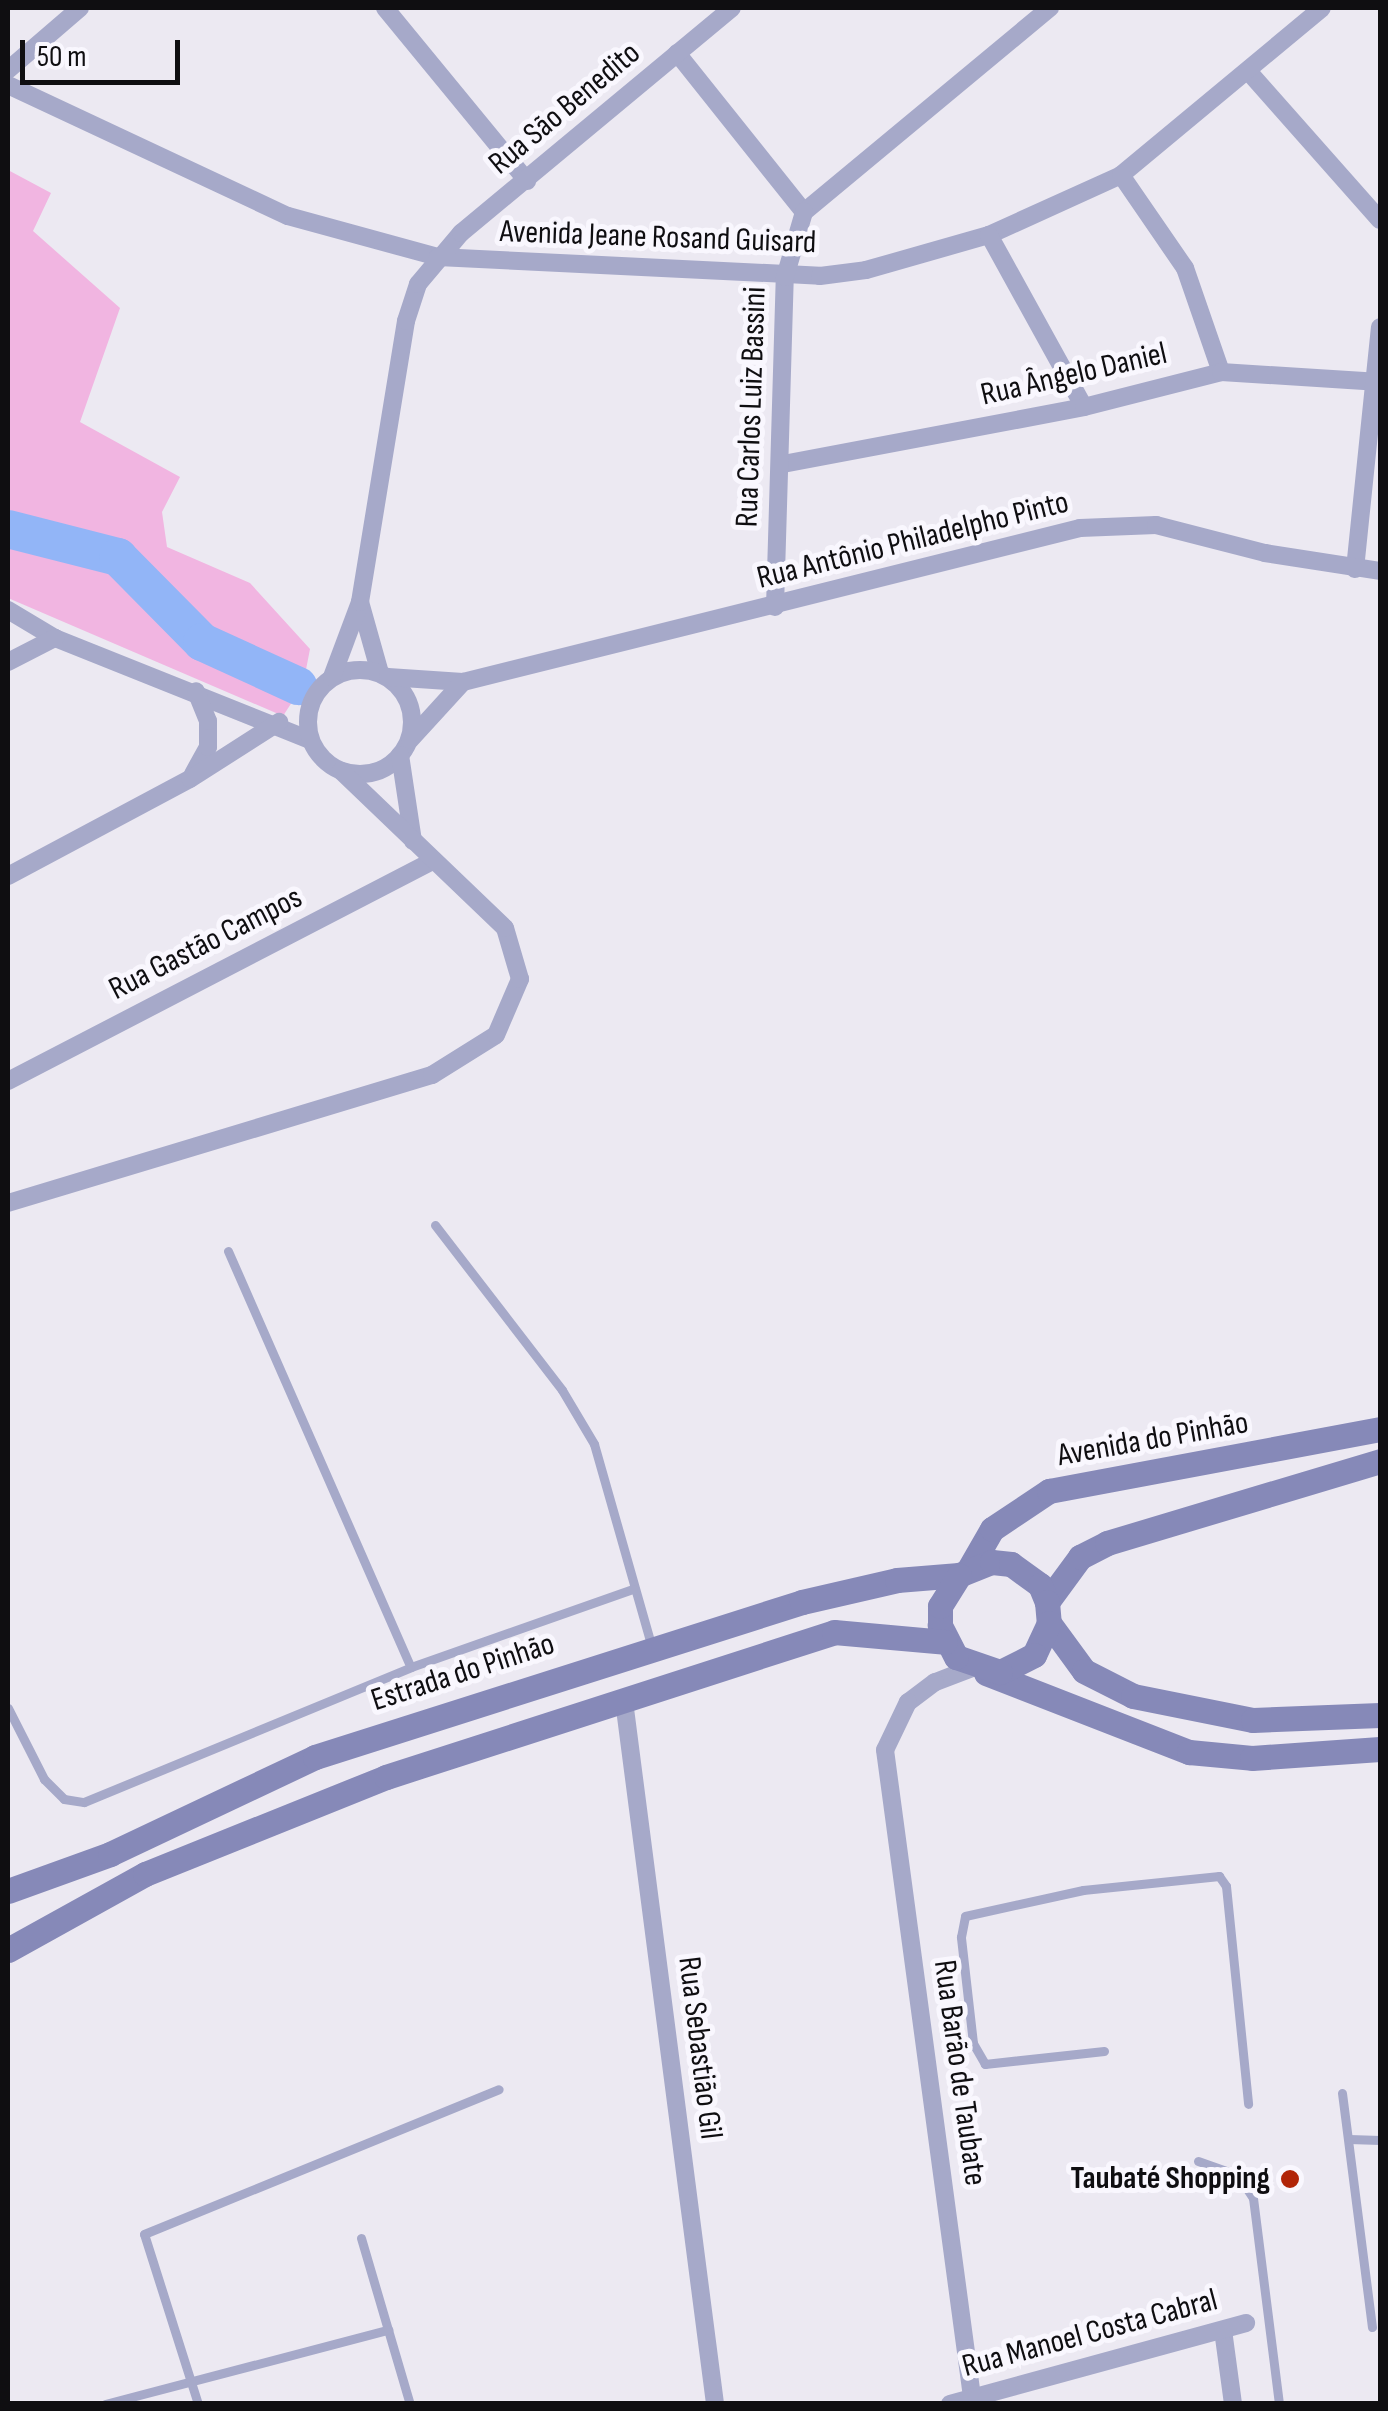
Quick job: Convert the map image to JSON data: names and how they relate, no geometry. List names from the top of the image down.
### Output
{
  "streets": {
    "street": [
      "Rua São Benedito",
      "Avenida Jeane Rosand Guisard",
      "Rua Ângelo Daniel",
      "Rua Carlos Luiz Bassini",
      "Rua Antônio Philadelpho Pinto",
      "Rua Gastão Campos",
      "Avenida do Pinhão",
      "Estrada do Pinhão",
      "Rua Sebastião Gil",
      "Rua Barão de Taubate",
      "Rua Manoel Costa Cabral"
    ]
  },
  "crossings": [
    ["Rua São Benedito", "Avenida Jeane Rosand Guisard"],
    ["Avenida Jeane Rosand Guisard", "Rua Carlos Luiz Bassini"],
    ["Rua Ângelo Daniel", "Rua Carlos Luiz Bassini"],
    ["Rua Carlos Luiz Bassini", "Rua Antônio Philadelpho Pinto"],
    ["Avenida do Pinhão", "Estrada do Pinhão"],
    ["Avenida do Pinhão", "Rua Barão de Taubate"],
    ["Estrada do Pinhão", "Rua Barão de Taubate"],
    ["Rua Barão de Taubate", "Rua Manoel Costa Cabral"]
  ],
  "places": ["Taubaté Shopping"],
  "scale_bar": "50 m"
}
